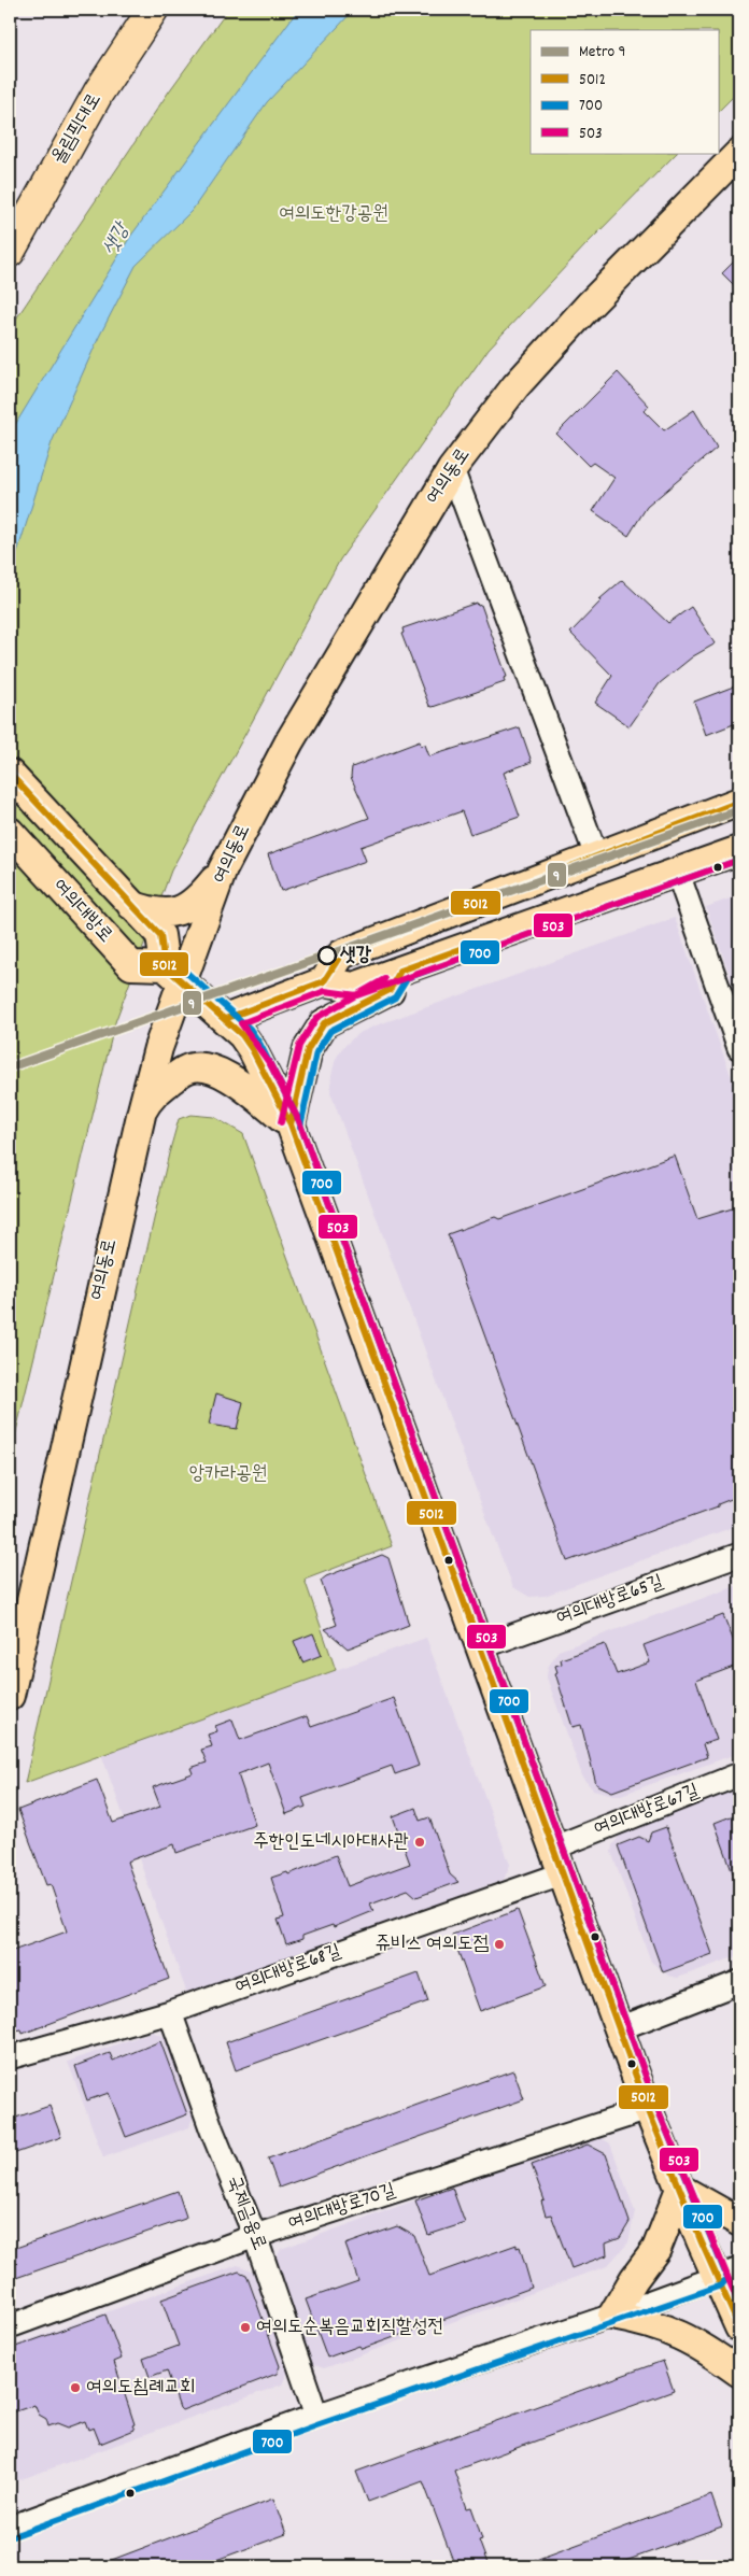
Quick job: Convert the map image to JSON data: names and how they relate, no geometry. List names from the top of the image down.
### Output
{
  "streets": {
    "highway": ["올림픽대로"],
    "main road": ["여의동로", "여의대방로"],
    "street": [
      "여의대방로65길",
      "여의대방로67길",
      "여의대방로68길",
      "여의대방로70길",
      "국제금융로"
    ]
  },
  "crossings": [
    ["여의동로", "여의대방로"],
    ["여의대방로68길", "국제금융로"],
    ["여의대방로70길", "국제금융로"]
  ],
  "water": ["샛강"],
  "parks": ["여의도한강공원", "앙카라공원"],
  "places": [
    "샛강",
    "주한인도네시아대사관",
    "쥬비스 여의도점",
    "여의도순복음교회직할성전",
    "여의도침례교회"
  ],
  "lines": [
    "transit line 5012",
    "metro line 9",
    "transit line 700",
    "transit line 503"
  ],
  "legend": [
    "Metro 9",
    "5012",
    "700",
    "503"
  ]
}
